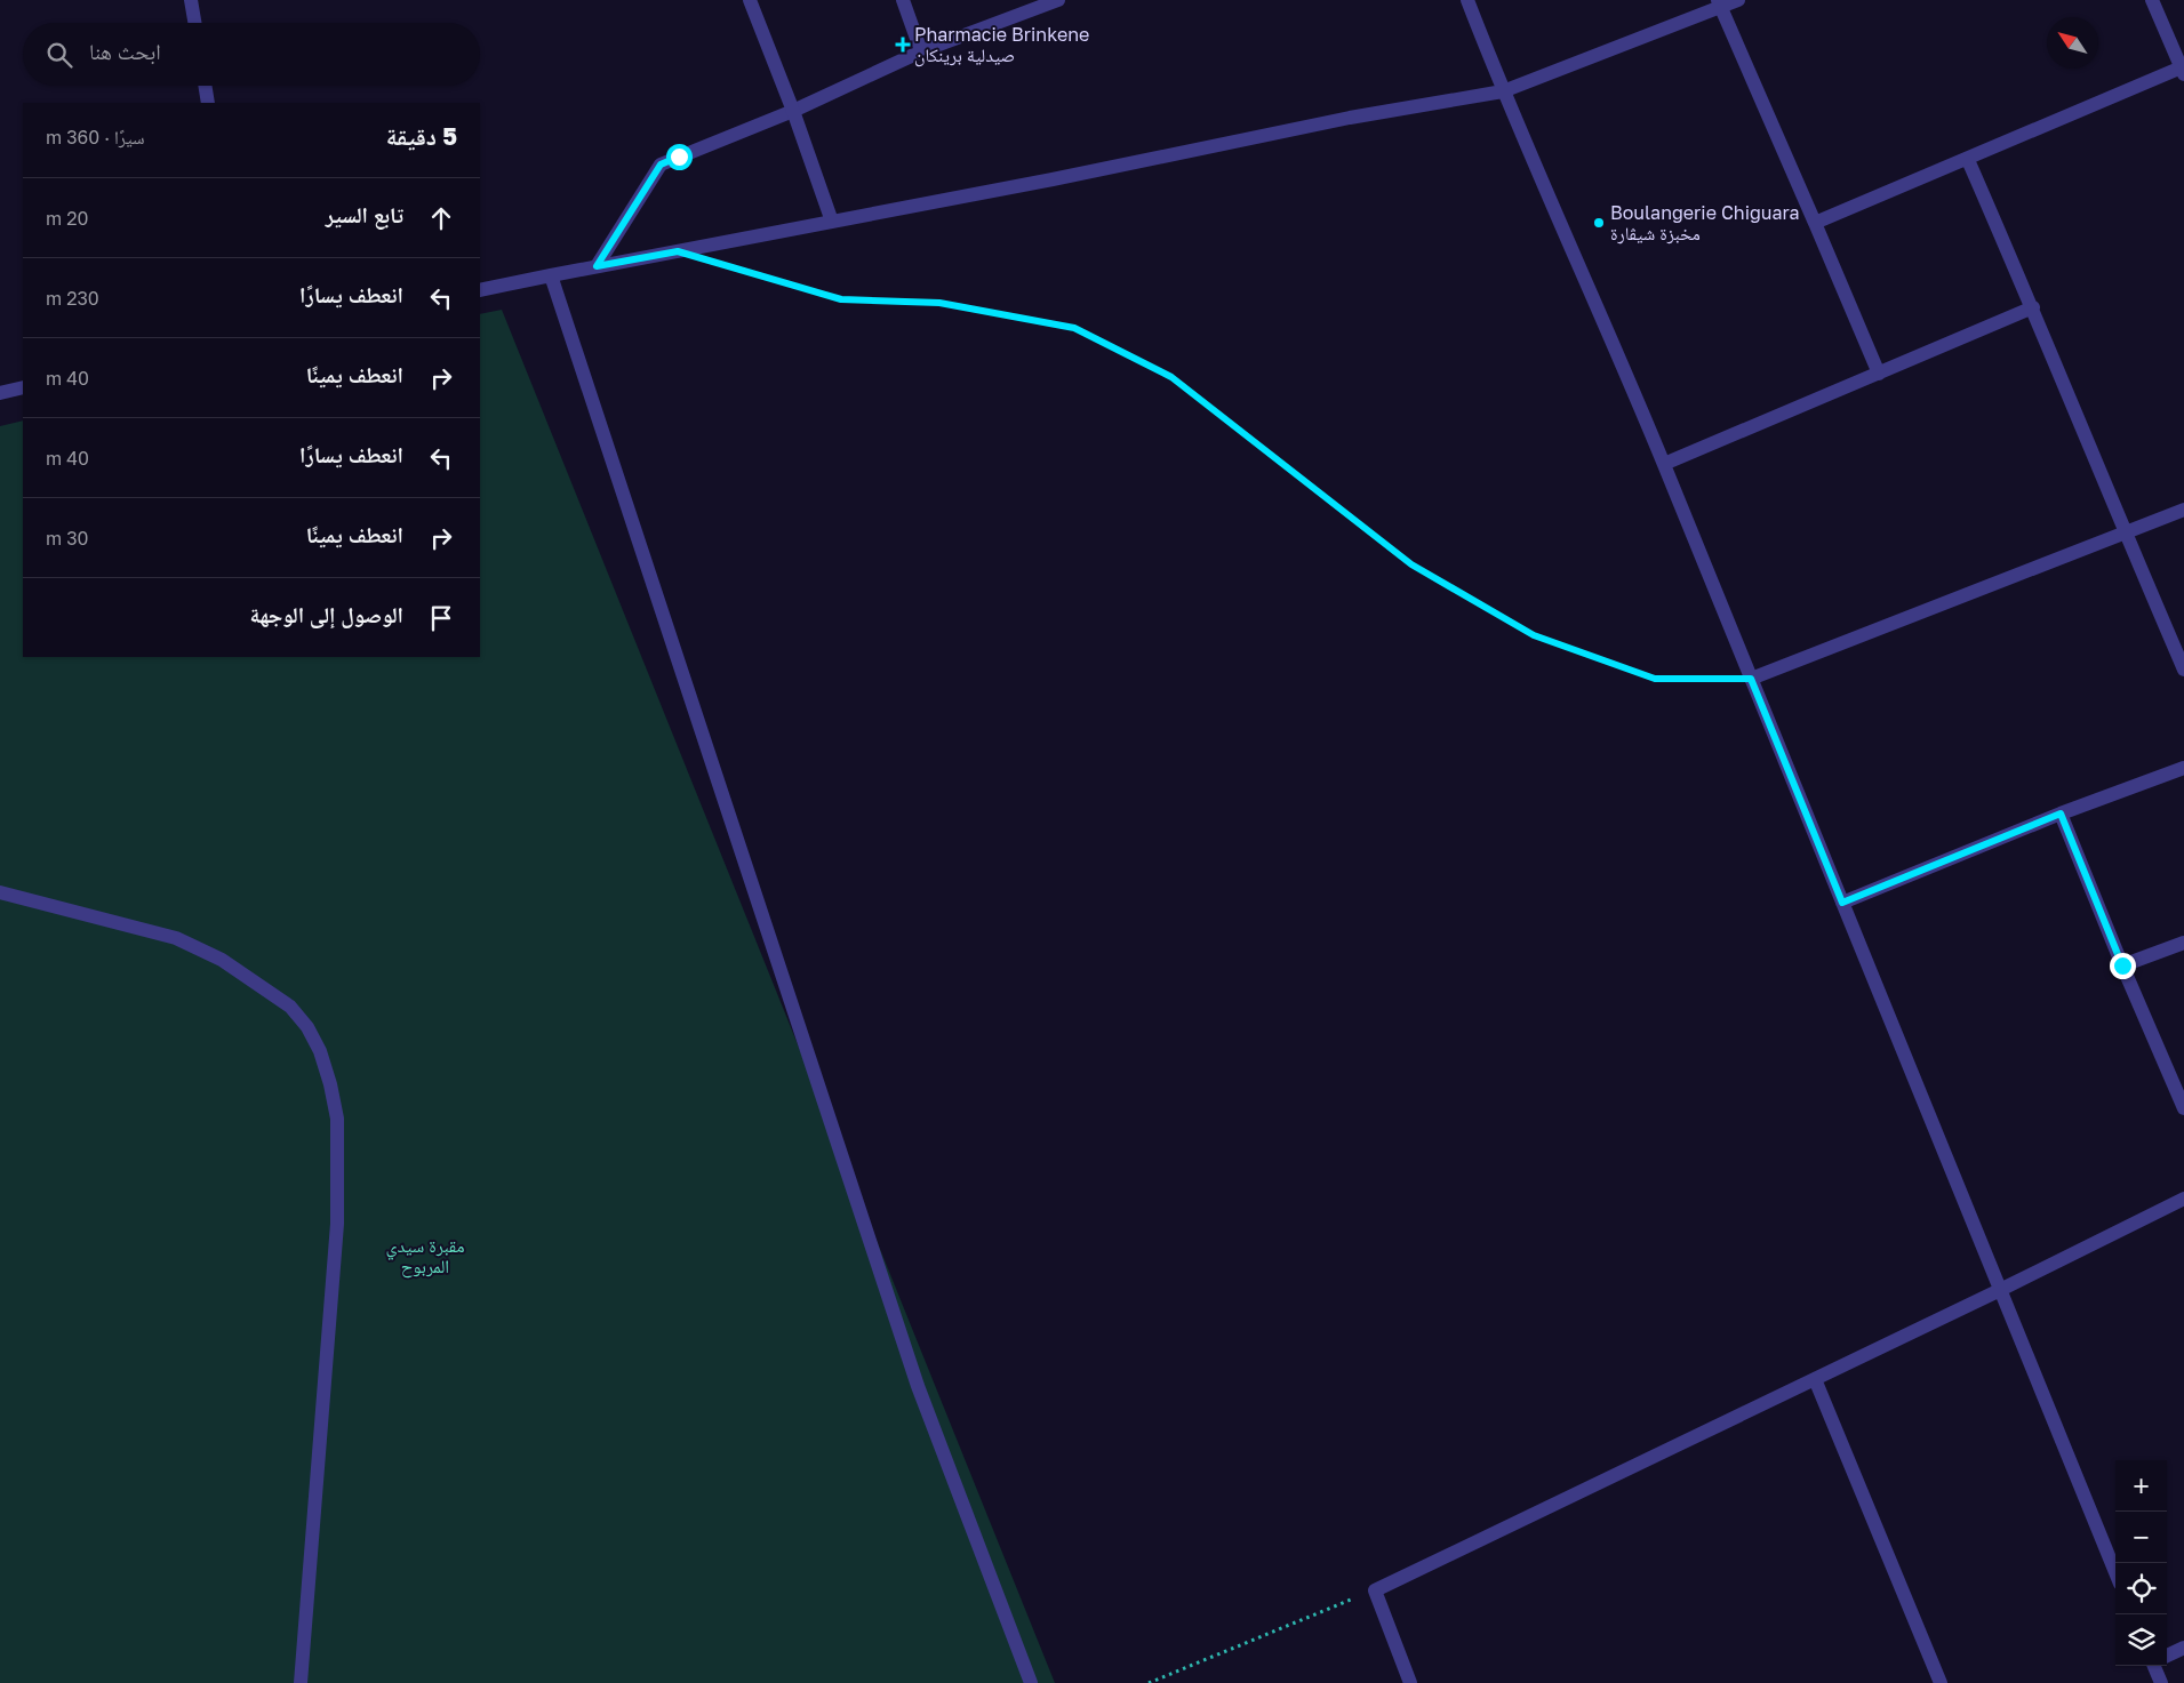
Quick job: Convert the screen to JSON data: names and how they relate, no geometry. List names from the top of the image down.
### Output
{
  "parks": ["مقبرة سيدي المربوح"],
  "places": {
    "health": ["Pharmacie Brinkene صيدلية برينكان"],
    "other": ["Boulangerie Chiguara مخبزة شيڨارة"]
  },
  "north": "top left",
  "page": {
    "search": "ابحث هنا",
    "heading": ["5 دقيقة", "سيرًا · 360 m"],
    "list": [
      ["تابع السير", "20 m"],
      ["انعطف يسارًا", "230 m"],
      ["انعطف يمينًا", "40 m"],
      ["انعطف يسارًا", "40 m"],
      ["انعطف يمينًا", "30 m"],
      "الوصول إلى الوجهة"
    ],
    "map_buttons": ["+", "−"]
  }
}
